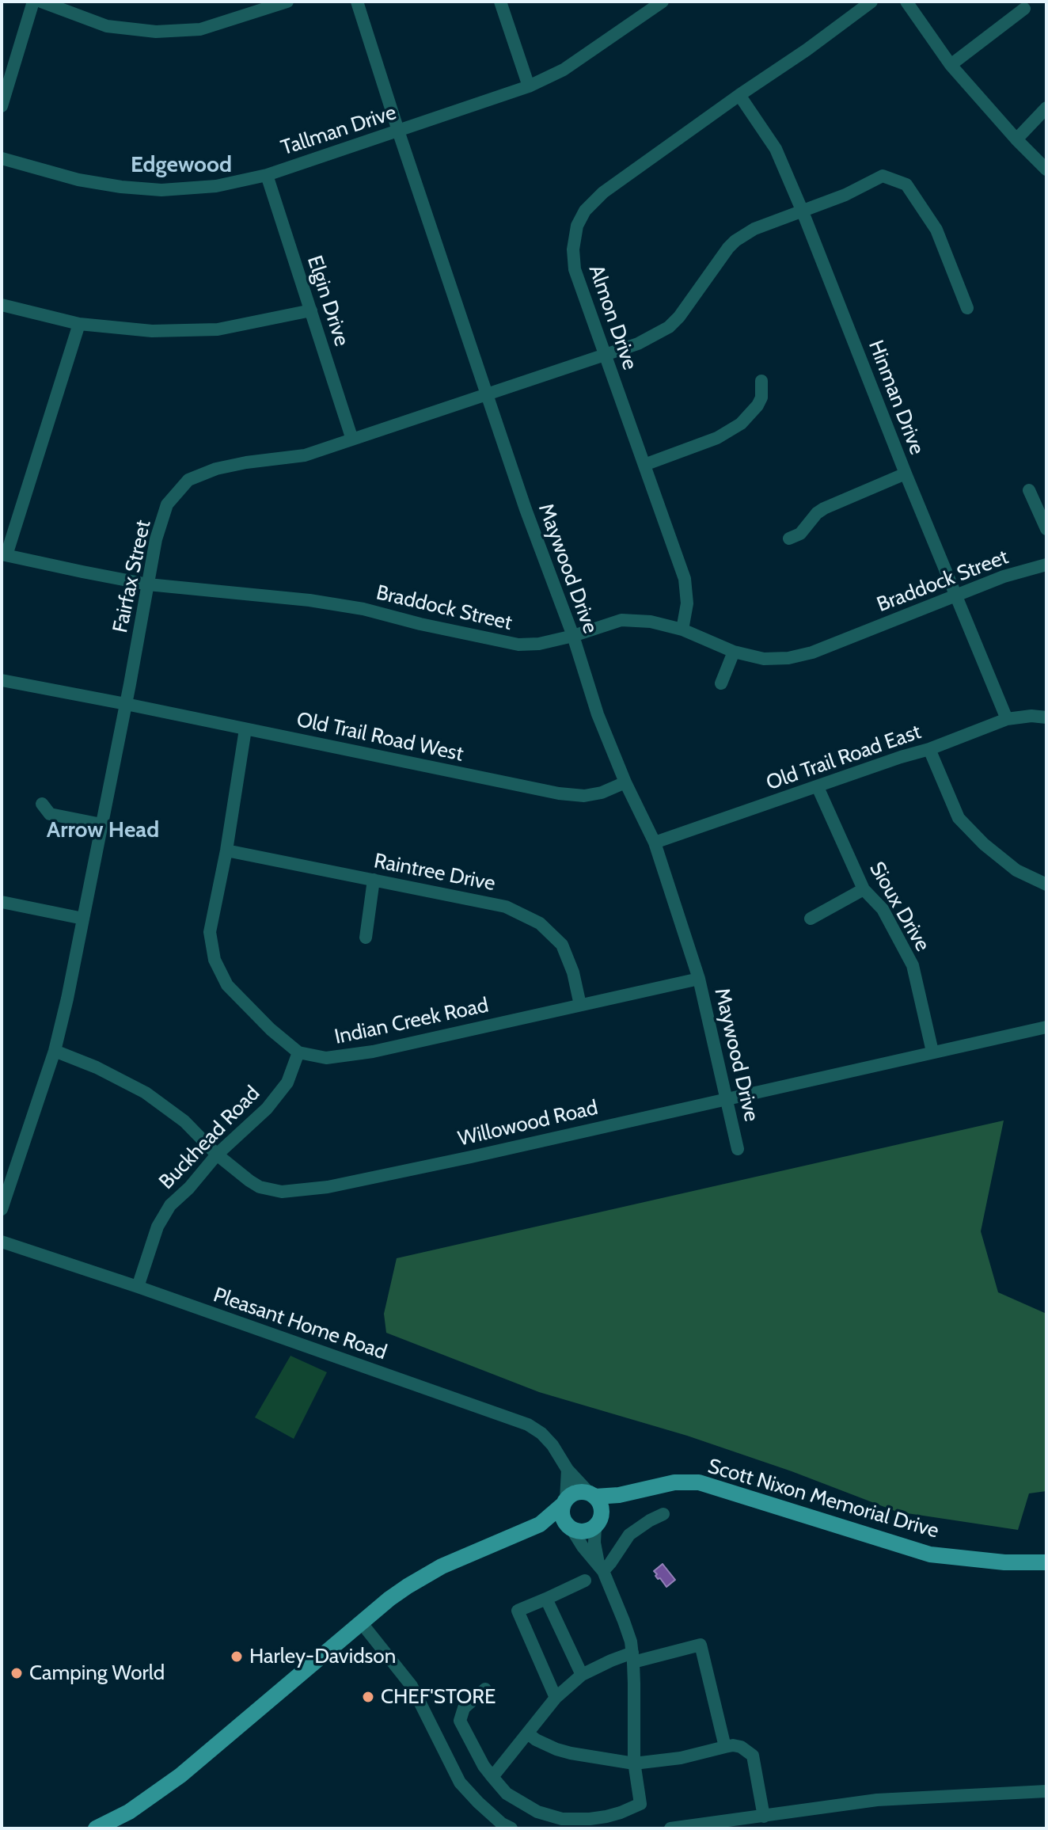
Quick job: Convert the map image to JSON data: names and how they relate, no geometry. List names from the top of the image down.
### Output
{
  "streets": {
    "main road": ["Scott Nixon Memorial Drive"],
    "street": [
      "Tallman Drive",
      "Elgin Drive",
      "Almon Drive",
      "Hinman Drive",
      "Maywood Drive",
      "Fairfax Street",
      "Braddock Street",
      "Old Trail Road West",
      "Old Trail Road East",
      "Raintree Drive",
      "Sioux Drive",
      "Indian Creek Road",
      "Willowood Road",
      "Buckhead Road",
      "Pleasant Home Road"
    ]
  },
  "crossings": [
    ["Tallman Drive", "Elgin Drive"],
    ["Tallman Drive", "Maywood Drive"],
    ["Elgin Drive", "Fairfax Street"],
    ["Almon Drive", "Hinman Drive"],
    ["Almon Drive", "Fairfax Street"],
    ["Almon Drive", "Braddock Street"],
    ["Hinman Drive", "Fairfax Street"],
    ["Hinman Drive", "Braddock Street"],
    ["Hinman Drive", "Old Trail Road East"],
    ["Maywood Drive", "Fairfax Street"],
    ["Maywood Drive", "Braddock Street"],
    ["Maywood Drive", "Old Trail Road West"],
    ["Maywood Drive", "Old Trail Road East"],
    ["Maywood Drive", "Indian Creek Road"],
    ["Maywood Drive", "Willowood Road"],
    ["Fairfax Street", "Braddock Street"],
    ["Fairfax Street", "Old Trail Road West"],
    ["Fairfax Street", "Willowood Road"],
    ["Old Trail Road East", "Sioux Drive"],
    ["Raintree Drive", "Indian Creek Road"],
    ["Sioux Drive", "Willowood Road"],
    ["Indian Creek Road", "Buckhead Road"],
    ["Willowood Road", "Buckhead Road"],
    ["Buckhead Road", "Pleasant Home Road"],
    ["Pleasant Home Road", "Scott Nixon Memorial Drive"]
  ],
  "districts": ["Edgewood", "Arrow Head"],
  "places": ["Harley-Davidson", "Camping World", "CHEF'STORE"]
}
